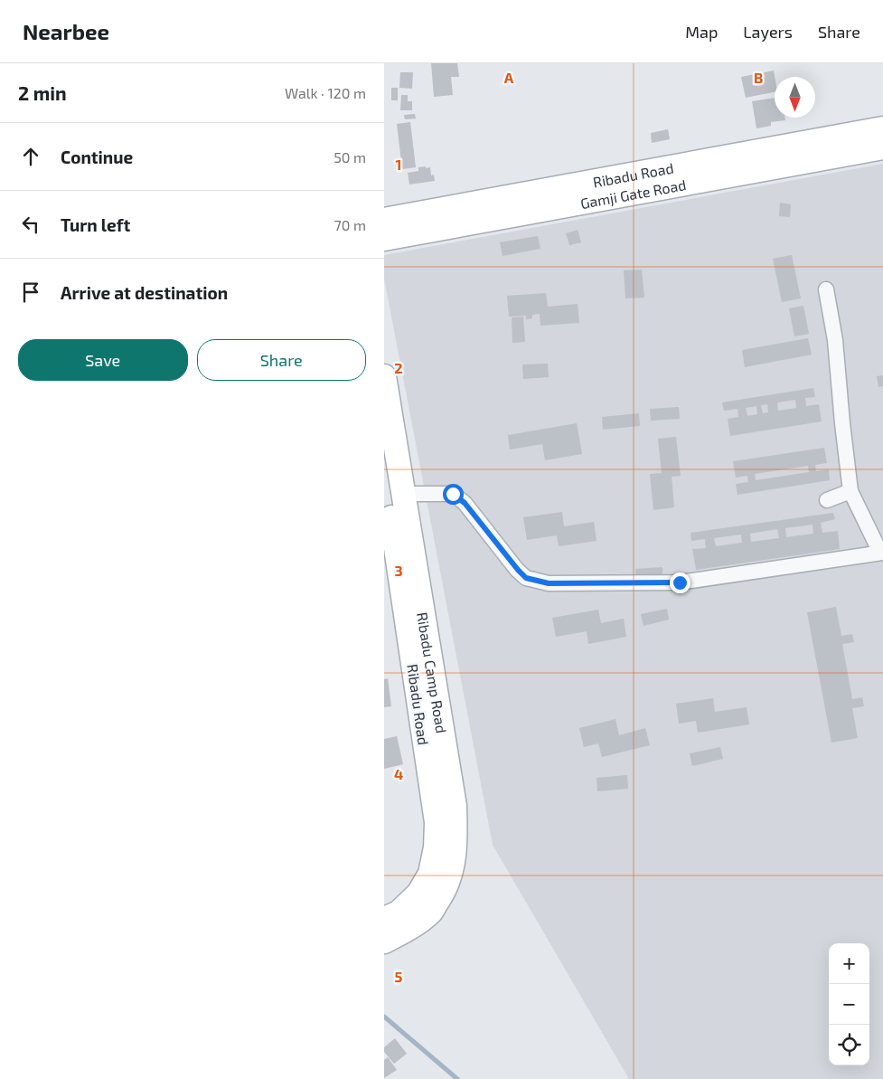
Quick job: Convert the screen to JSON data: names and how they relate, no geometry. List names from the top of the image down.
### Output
{
  "streets": {
    "main road": ["Ribadu Road", "Gamji Gate Road", "Ribadu Camp Road"]
  },
  "north": "bottom",
  "page": {
    "header": "Nearbee",
    "nav": ["Map", "Layers", "Share"],
    "heading": ["2 min", "Walk · 120 m"],
    "list": [
      ["Continue", "50 m"],
      ["Turn left", "70 m"],
      "Arrive at destination"
    ],
    "buttons": ["Save", "Share"],
    "map_buttons": ["+", "−"]
  },
  "grid": {
    "columns": ["A", "B"],
    "rows": [
      "1",
      "2",
      "3",
      "4",
      "5"
    ]
  }
}
